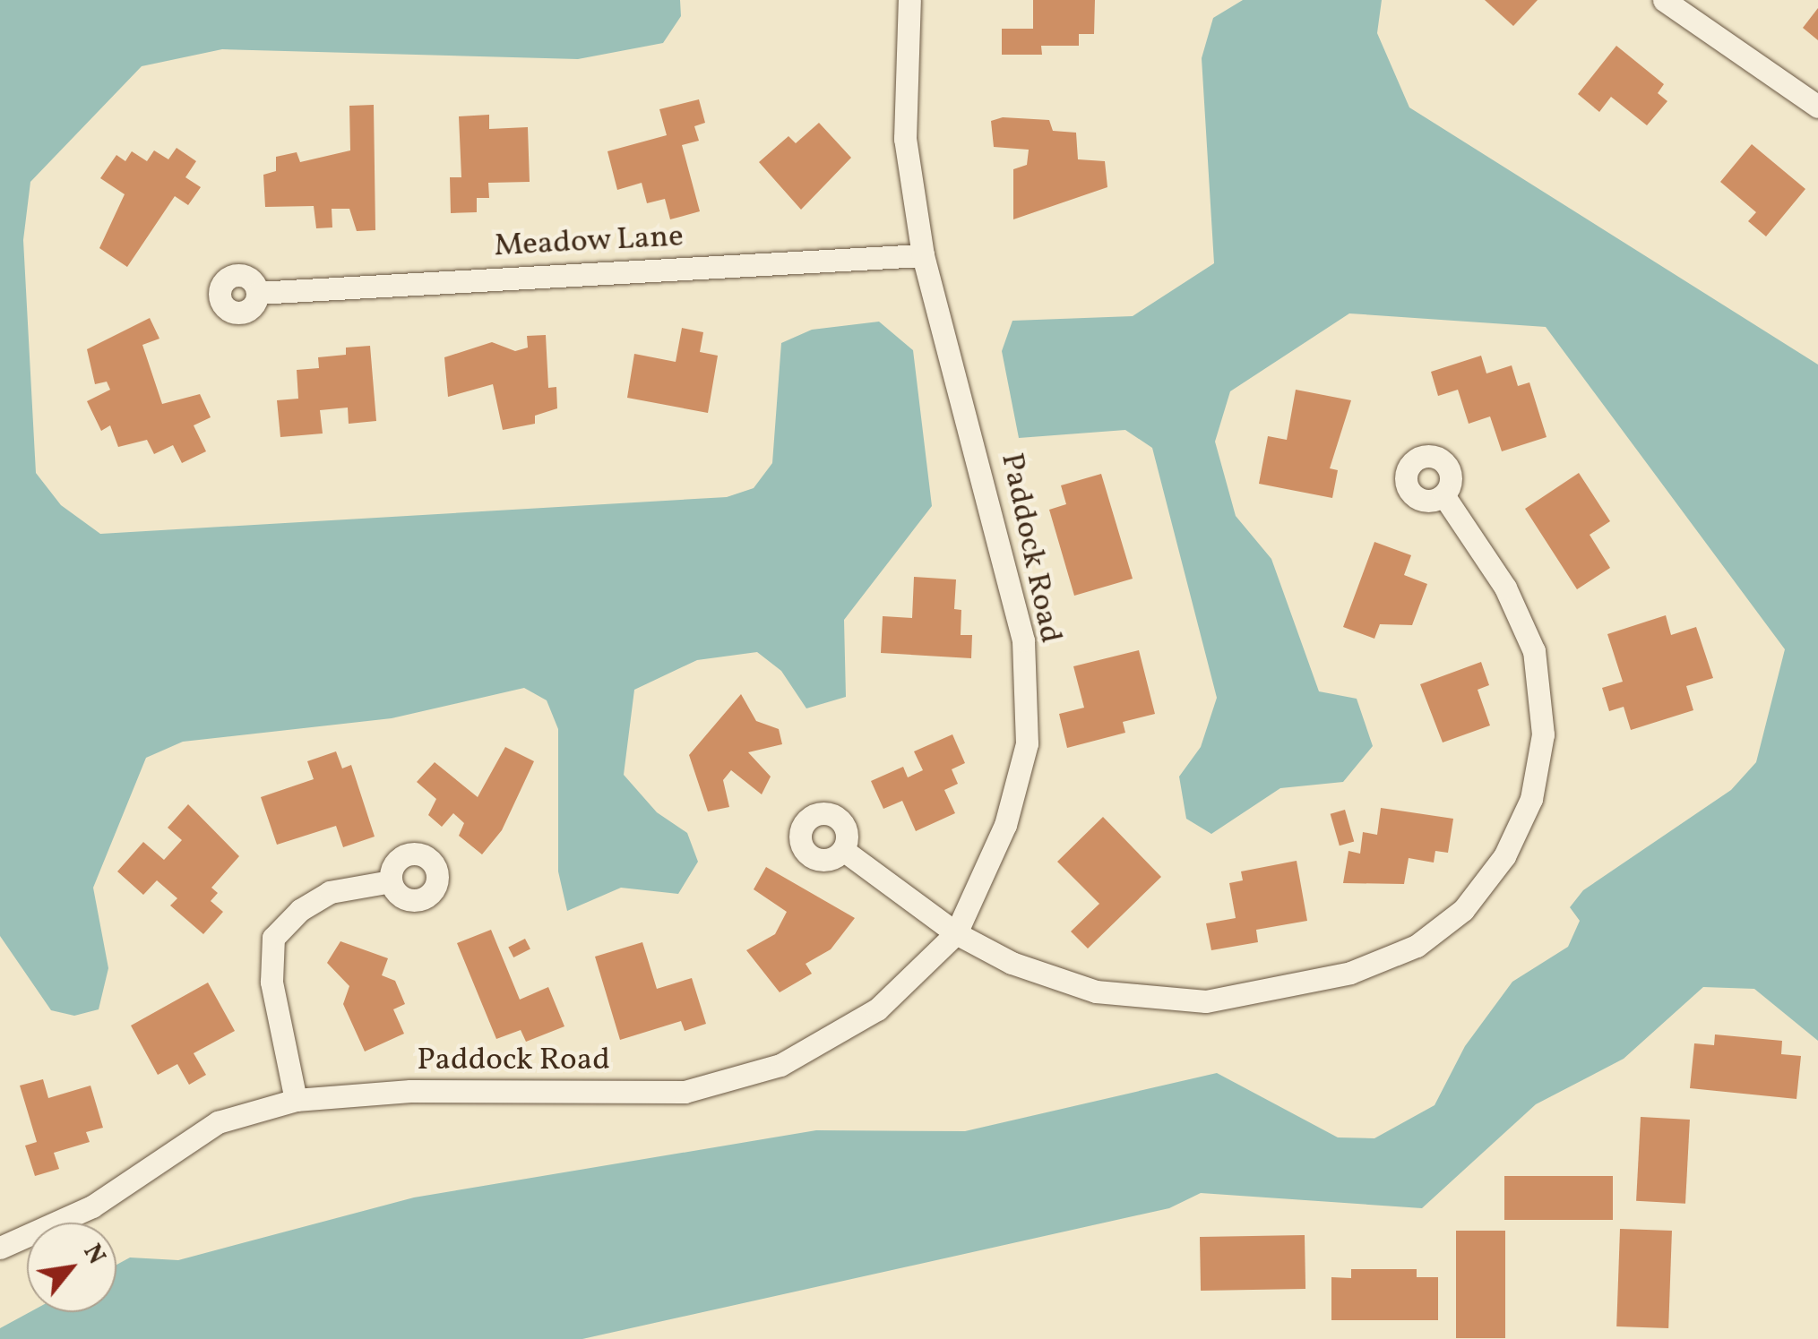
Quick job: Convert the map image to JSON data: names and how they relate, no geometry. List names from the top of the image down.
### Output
{
  "streets": {
    "street": ["Meadow Lane", "Paddock Road"]
  },
  "crossings": [
    ["Meadow Lane", "Paddock Road"]
  ],
  "north": "top right"
}
